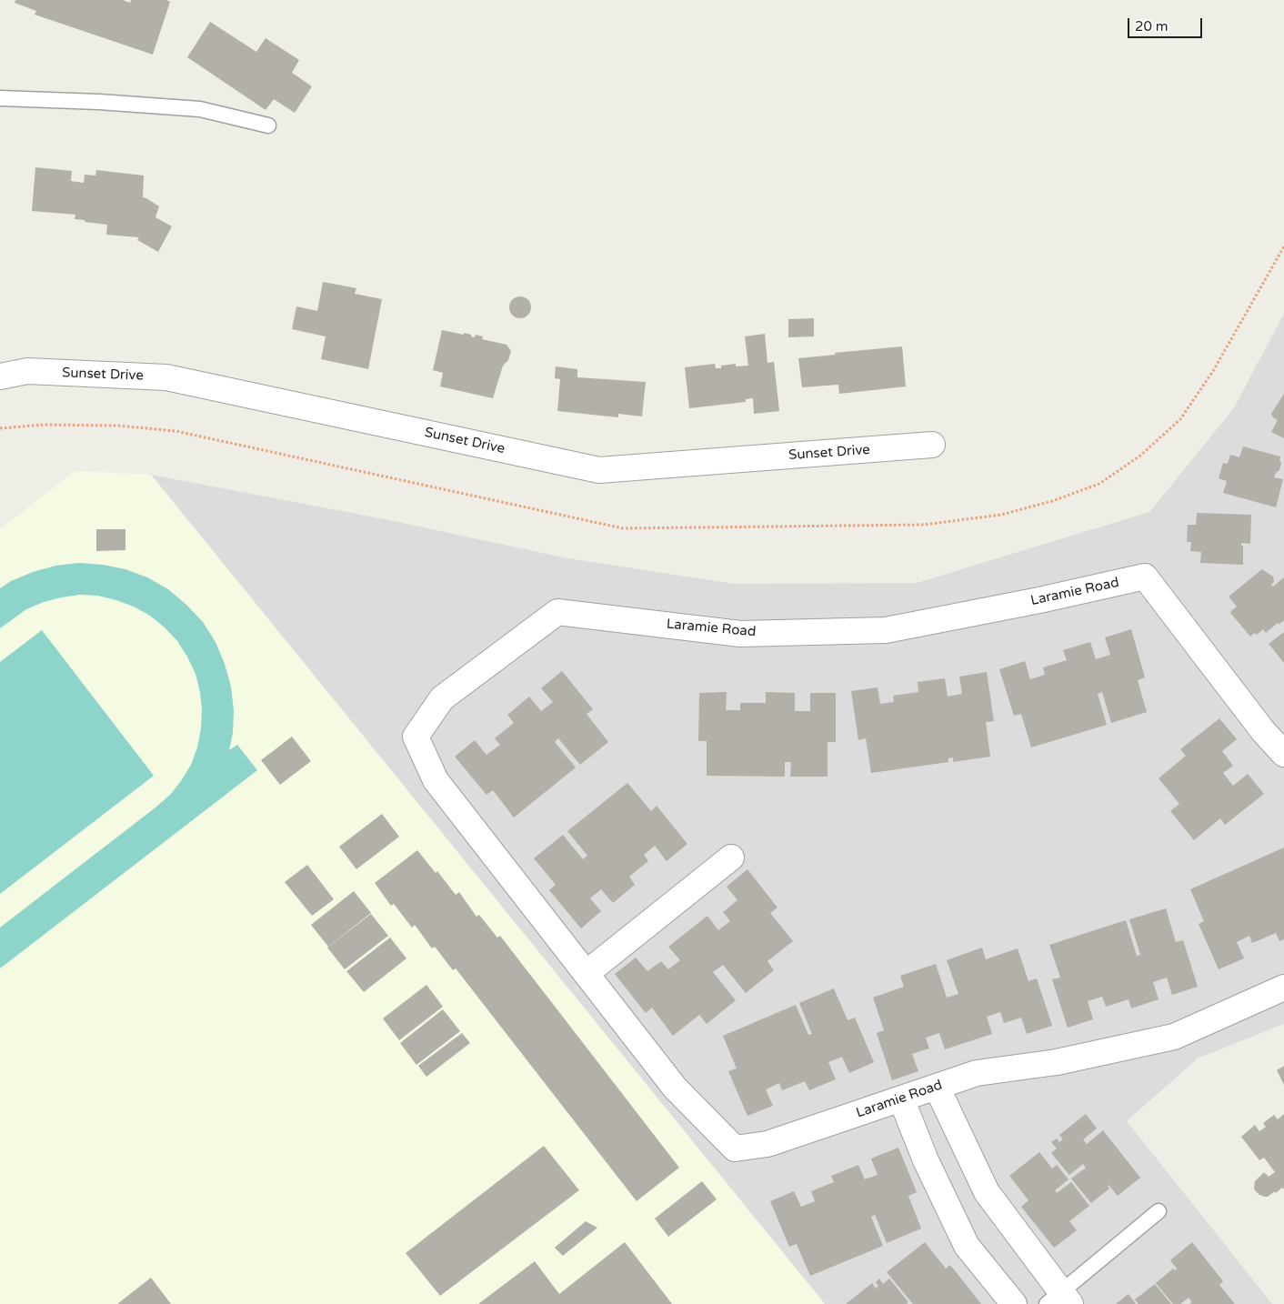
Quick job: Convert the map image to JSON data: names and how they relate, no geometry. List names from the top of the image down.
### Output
{
  "streets": {
    "street": ["Sunset Drive", "Laramie Road"]
  },
  "scale_bar": "20 m"
}
